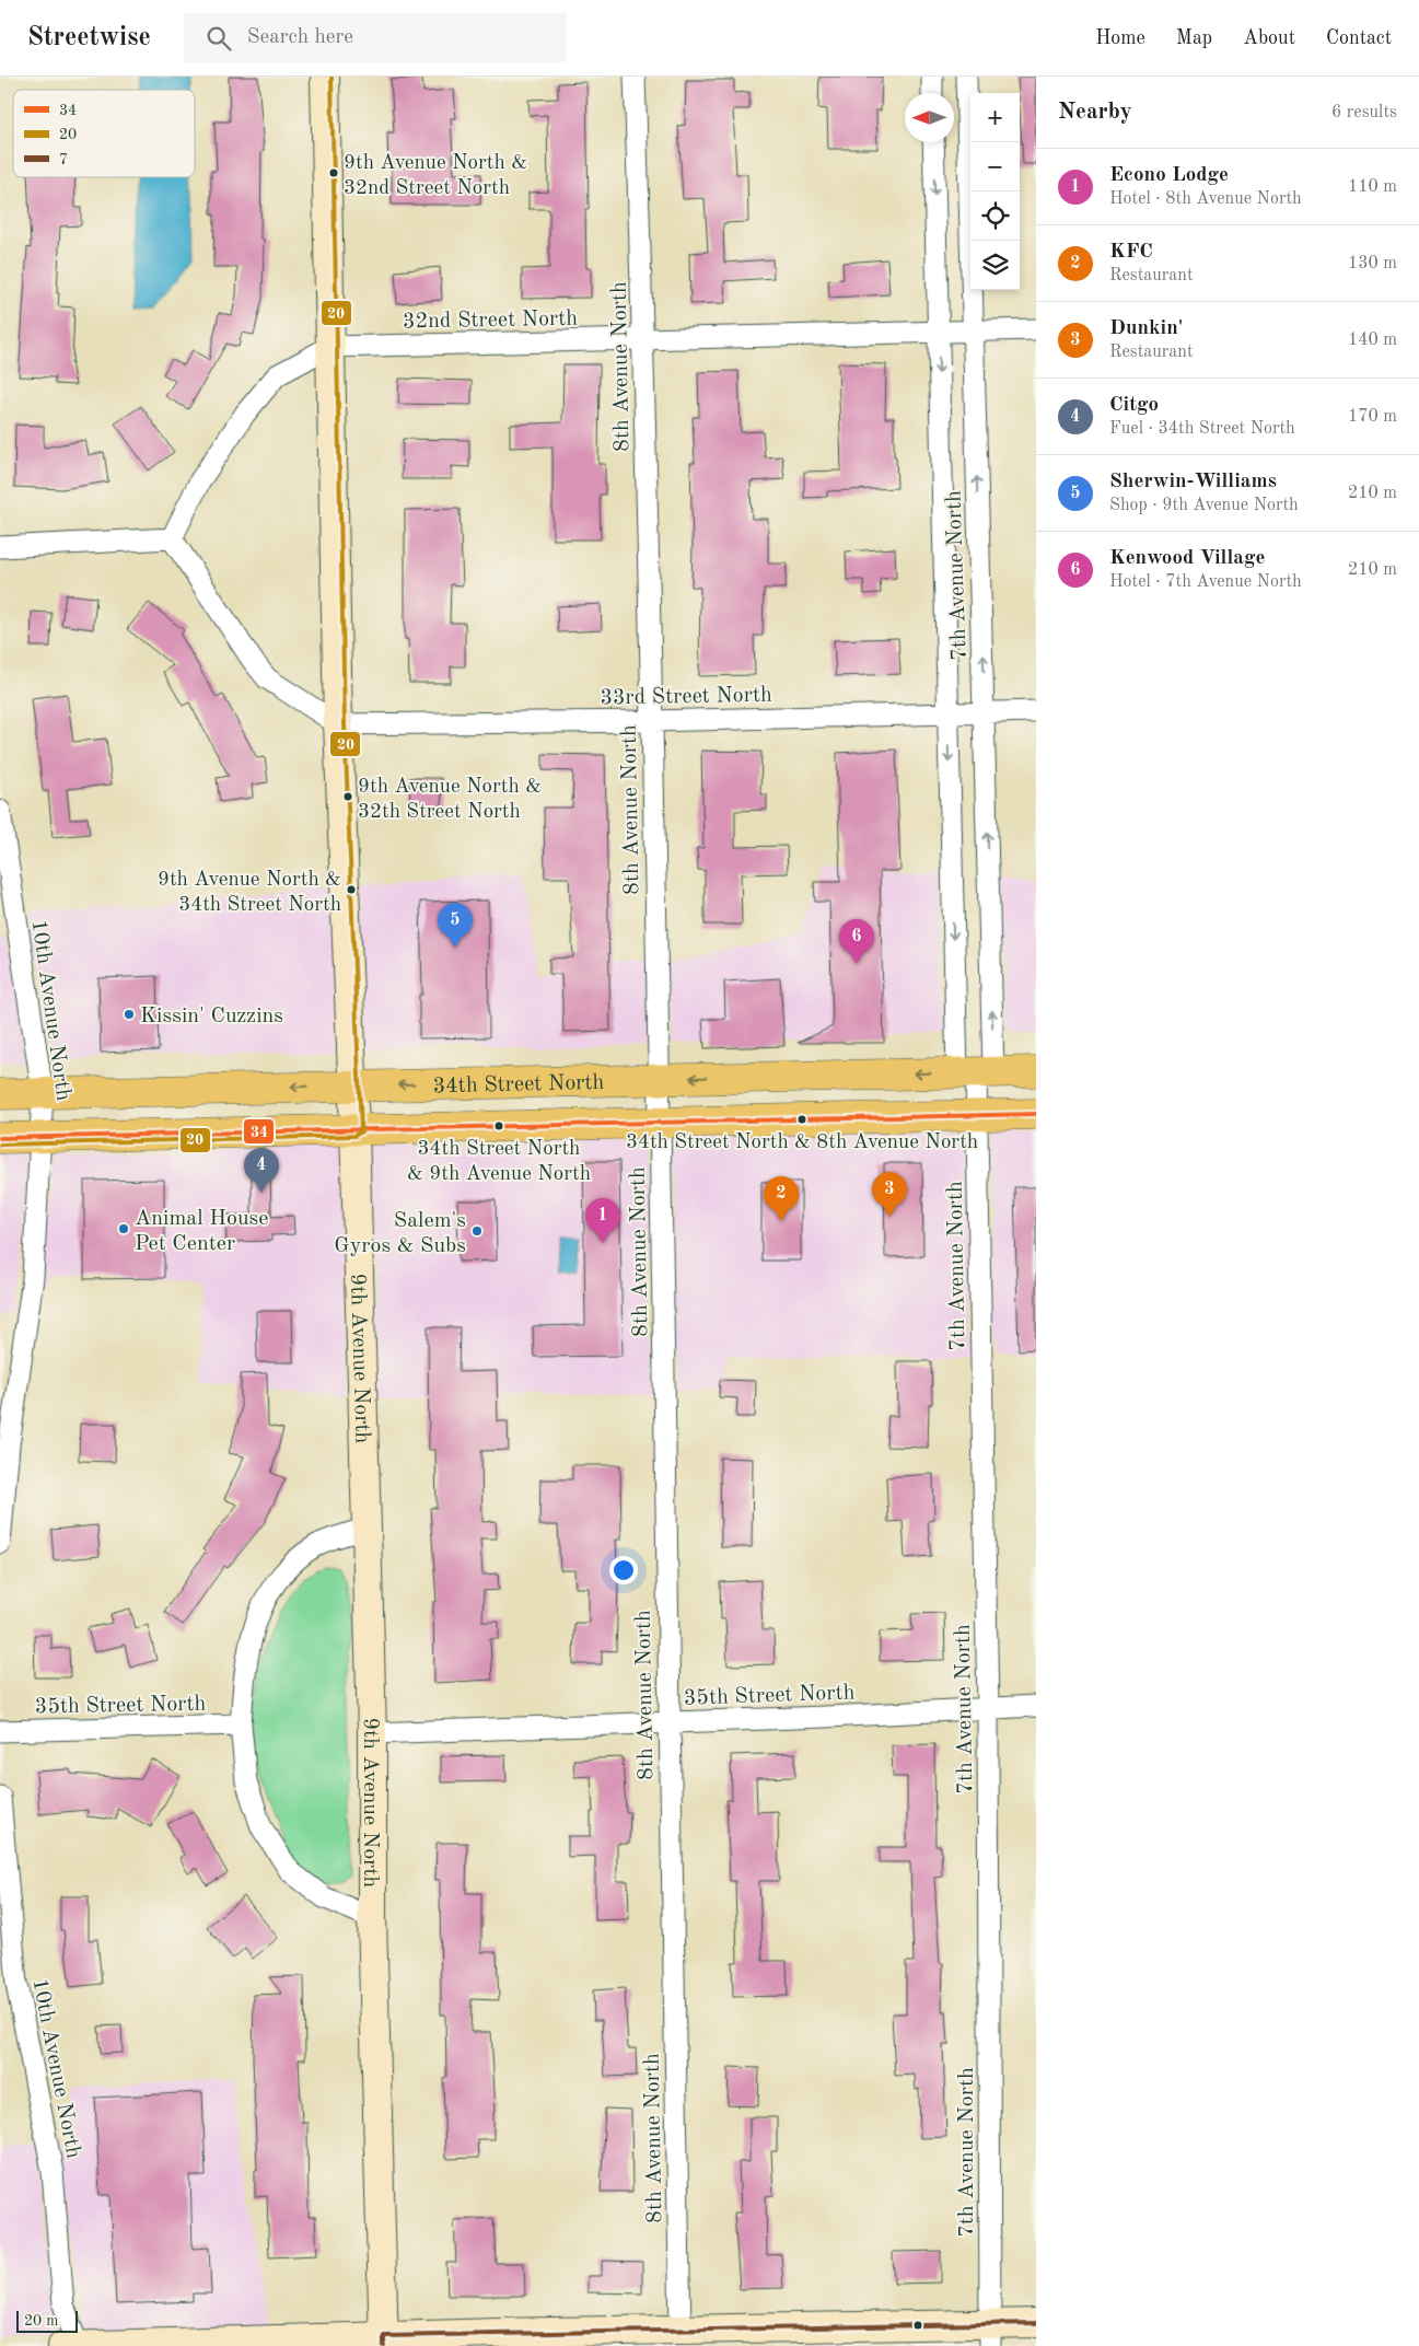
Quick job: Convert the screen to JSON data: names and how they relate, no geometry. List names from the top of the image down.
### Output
{
  "streets": {
    "highway": ["34th Street North"],
    "street": [
      "32nd Street North",
      "8th Avenue North",
      "7th Avenue North",
      "33rd Street North",
      "10th Avenue North",
      "9th Avenue North",
      "35th Street North"
    ]
  },
  "crossings": [
    ["32nd Street North", "8th Avenue North"],
    ["32nd Street North", "7th Avenue North"],
    ["32nd Street North", "9th Avenue North"],
    ["8th Avenue North", "33rd Street North"],
    ["8th Avenue North", "34th Street North"],
    ["8th Avenue North", "35th Street North"],
    ["7th Avenue North", "33rd Street North"],
    ["7th Avenue North", "34th Street North"],
    ["7th Avenue North", "35th Street North"],
    ["33rd Street North", "9th Avenue North"],
    ["10th Avenue North", "34th Street North"],
    ["34th Street North", "9th Avenue North"],
    ["9th Avenue North", "35th Street North"]
  ],
  "places": [
    "9th Avenue North & 32nd Street North",
    "9th Avenue North & 32th Street North",
    "9th Avenue North & 34th Street North",
    "Kissin' Cuzzins",
    "34th Street North & 8th Avenue North",
    "34th Street North & 9th Avenue North",
    "Animal House Pet Center",
    "Salem's Gyros & Subs"
  ],
  "lines": ["transit line 20", "transit line 34", "transit line 7"],
  "legend": ["34", "20", "7"],
  "scale_bar": "20 m",
  "north": "left",
  "page": {
    "header": "Streetwise",
    "search": "Search here",
    "nav": [
      "Home",
      "Map",
      "About",
      "Contact"
    ],
    "heading": ["Nearby", "6 results"],
    "map_buttons": ["+", "−"],
    "list": [
      {
        "mark": "1",
        "name": "Econo Lodge",
        "note": "Hotel · 8th Avenue North",
        "value": "110 m"
      },
      {
        "mark": "2",
        "name": "KFC",
        "note": "Restaurant",
        "value": "130 m"
      },
      {
        "mark": "3",
        "name": "Dunkin'",
        "note": "Restaurant",
        "value": "140 m"
      },
      {
        "mark": "4",
        "name": "Citgo",
        "note": "Fuel · 34th Street North",
        "value": "170 m"
      },
      {
        "mark": "5",
        "name": "Sherwin-Williams",
        "note": "Shop · 9th Avenue North",
        "value": "210 m"
      },
      {
        "mark": "6",
        "name": "Kenwood Village",
        "note": "Hotel · 7th Avenue North",
        "value": "210 m"
      }
    ],
    "pins": [
      "5",
      "6",
      "4",
      "3",
      "2",
      "1"
    ],
    "scale": "20 m"
  }
}
